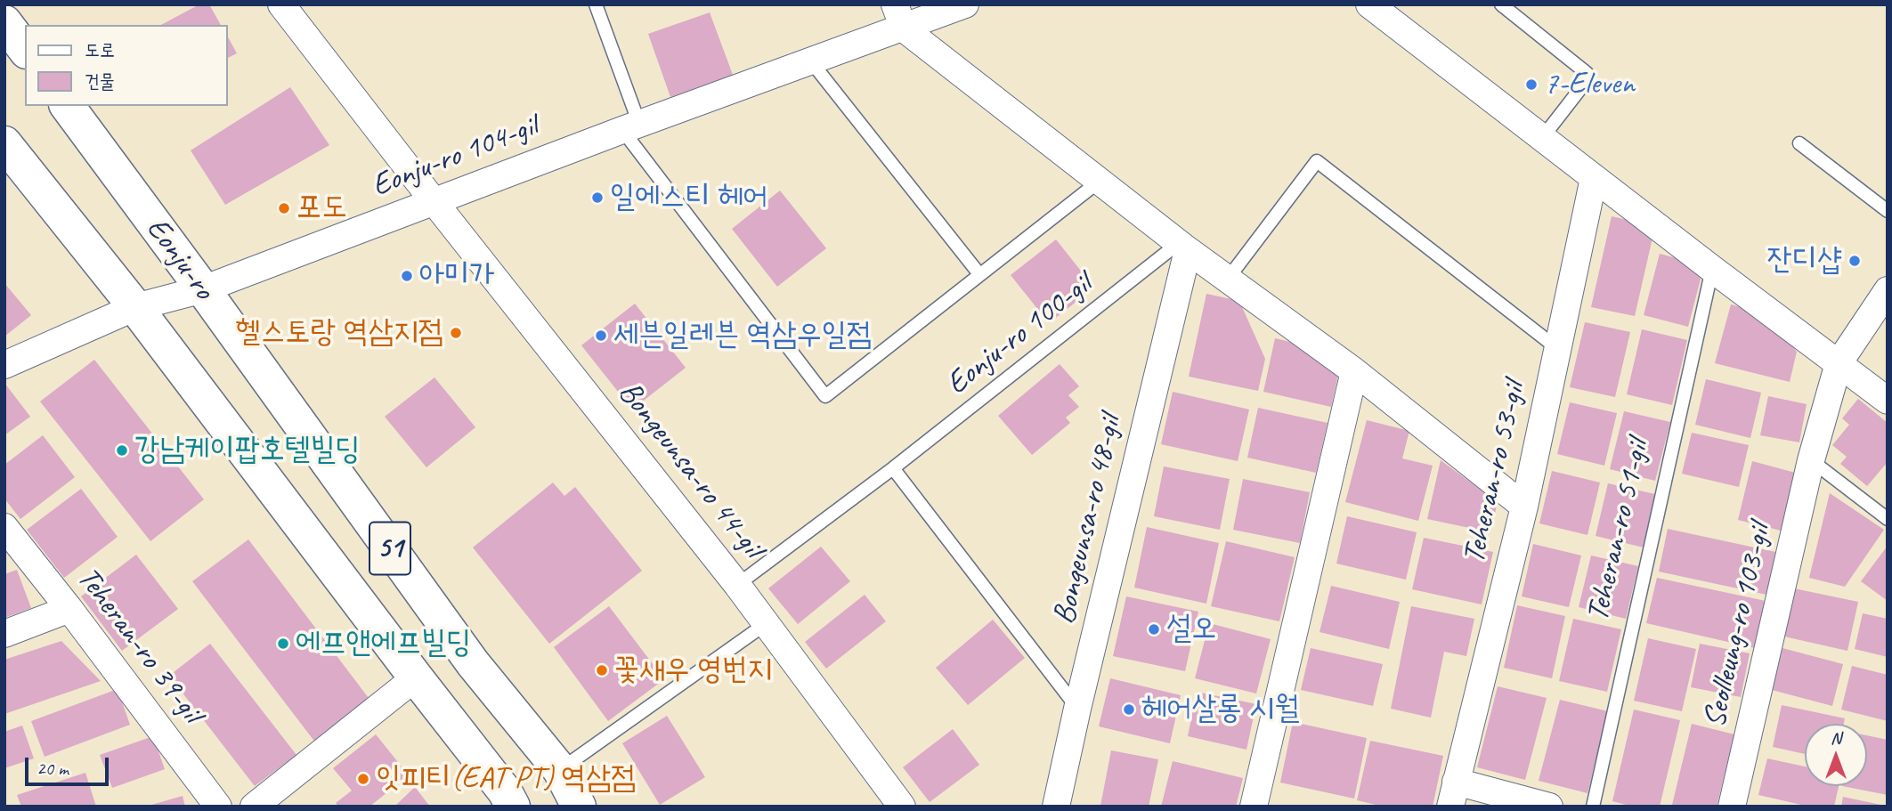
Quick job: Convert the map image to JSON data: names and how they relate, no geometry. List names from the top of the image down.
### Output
{
  "streets": {
    "main road": ["Eonju-ro", "51"],
    "street": [
      "Eonju-ro 104-gil",
      "Bongeunsa-ro 44-gil",
      "Teheran-ro 53-gil",
      "Bongeunsa-ro 48-gil",
      "Seolleung-ro 103-gil",
      "Teheran-ro 39-gil"
    ],
    "lane": ["Eonju-ro 100-gil", "Teheran-ro 51-gil"]
  },
  "crossings": [
    ["Eonju-ro 104-gil", "Eonju-ro"],
    ["Eonju-ro 104-gil", "Bongeunsa-ro 44-gil"],
    ["Eonju-ro 100-gil", "Bongeunsa-ro 44-gil"],
    ["Eonju-ro 100-gil", "Bongeunsa-ro 48-gil"]
  ],
  "places": [
    "7-Eleven",
    "일에스티 헤어",
    "포도",
    "잔디샵",
    "아미가",
    "헬스토랑 역삼지점",
    "세븐일레븐 역삼우일점",
    "강남케이팝호텔빌딩",
    "설오",
    "에프앤에프빌딩",
    "꽃새우 영번지",
    "헤어살롱 시월",
    "잇피티(EAT PT) 역삼점"
  ],
  "legend": ["도로", "건물"],
  "scale_bar": "20 m",
  "north": "top"
}
